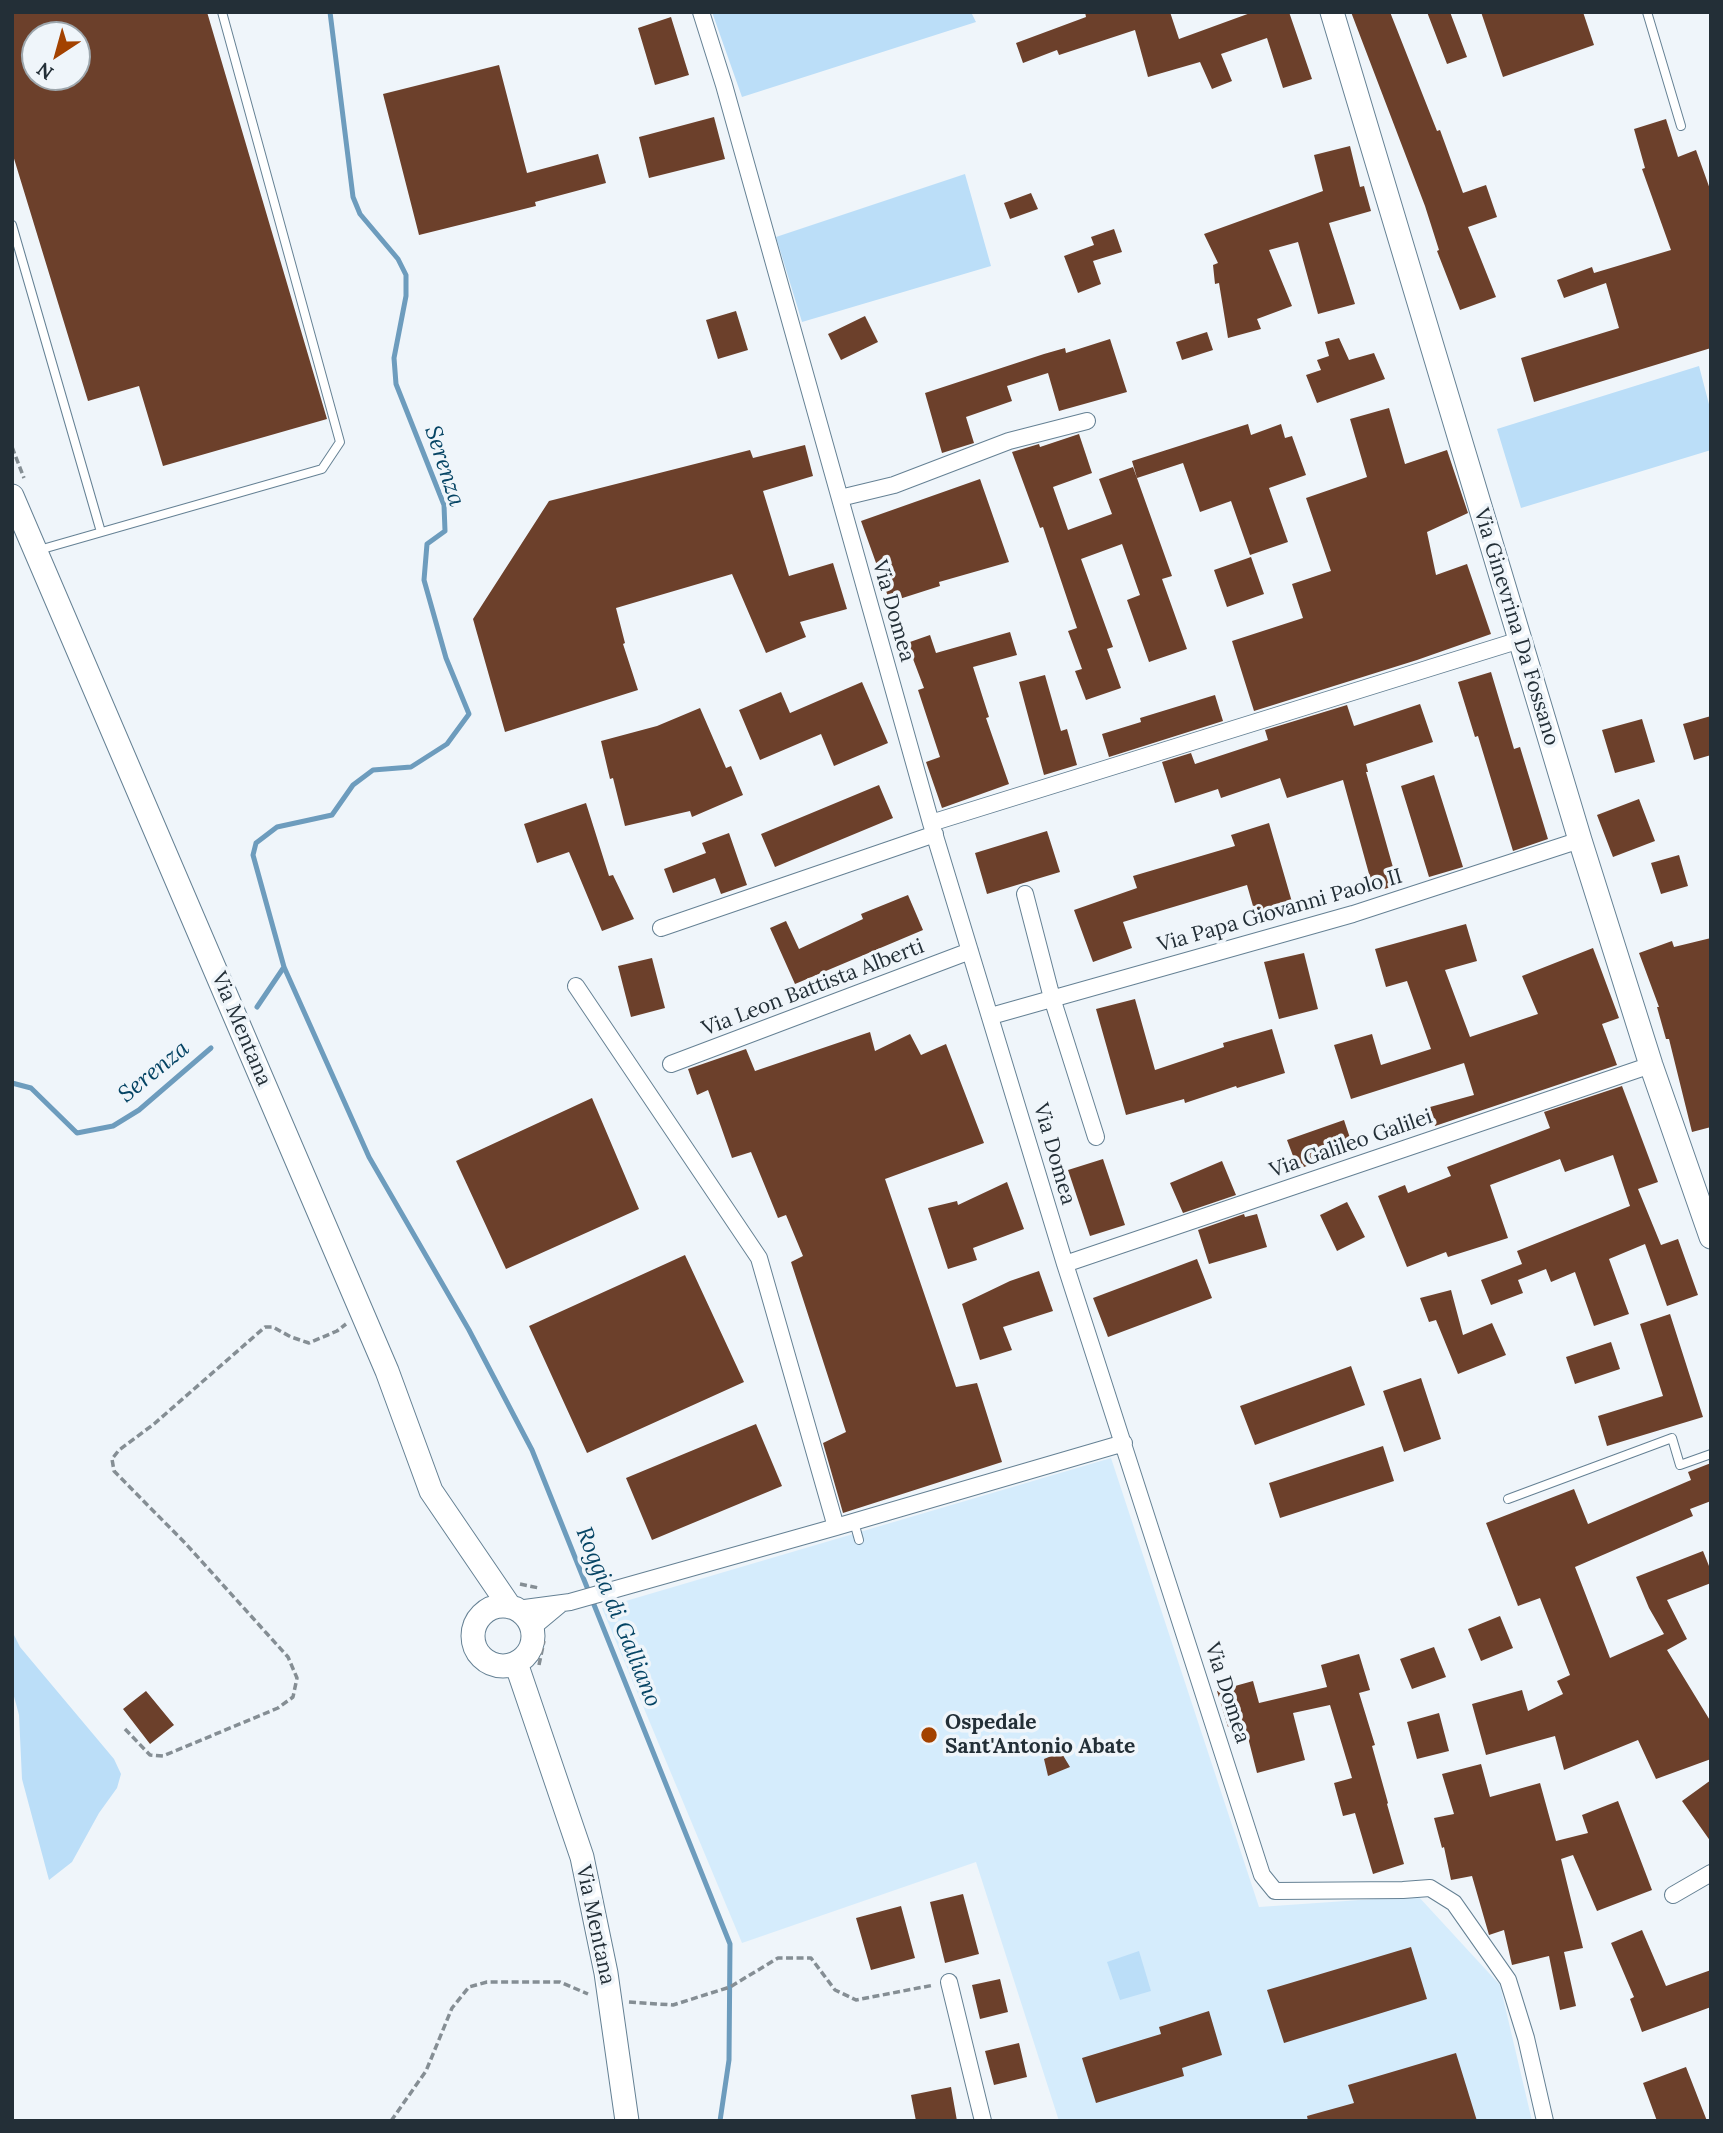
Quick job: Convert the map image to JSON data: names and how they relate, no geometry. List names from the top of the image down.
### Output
{
  "streets": {
    "street": [
      "Via Domea",
      "Via Ginevrina Da Fossano",
      "Via Papa Giovanni Paolo II",
      "Via Leon Battista Alberti",
      "Via Mentana",
      "Via Galileo Galilei"
    ]
  },
  "crossings": [
    ["Via Domea", "Via Papa Giovanni Paolo II"],
    ["Via Domea", "Via Leon Battista Alberti"],
    ["Via Domea", "Via Galileo Galilei"],
    ["Via Ginevrina Da Fossano", "Via Papa Giovanni Paolo II"],
    ["Via Ginevrina Da Fossano", "Via Galileo Galilei"]
  ],
  "water": ["Serenza", "Roggia di Galliano"],
  "places": ["Ospedale Sant'Antonio Abate"],
  "north": "bottom left"
}
